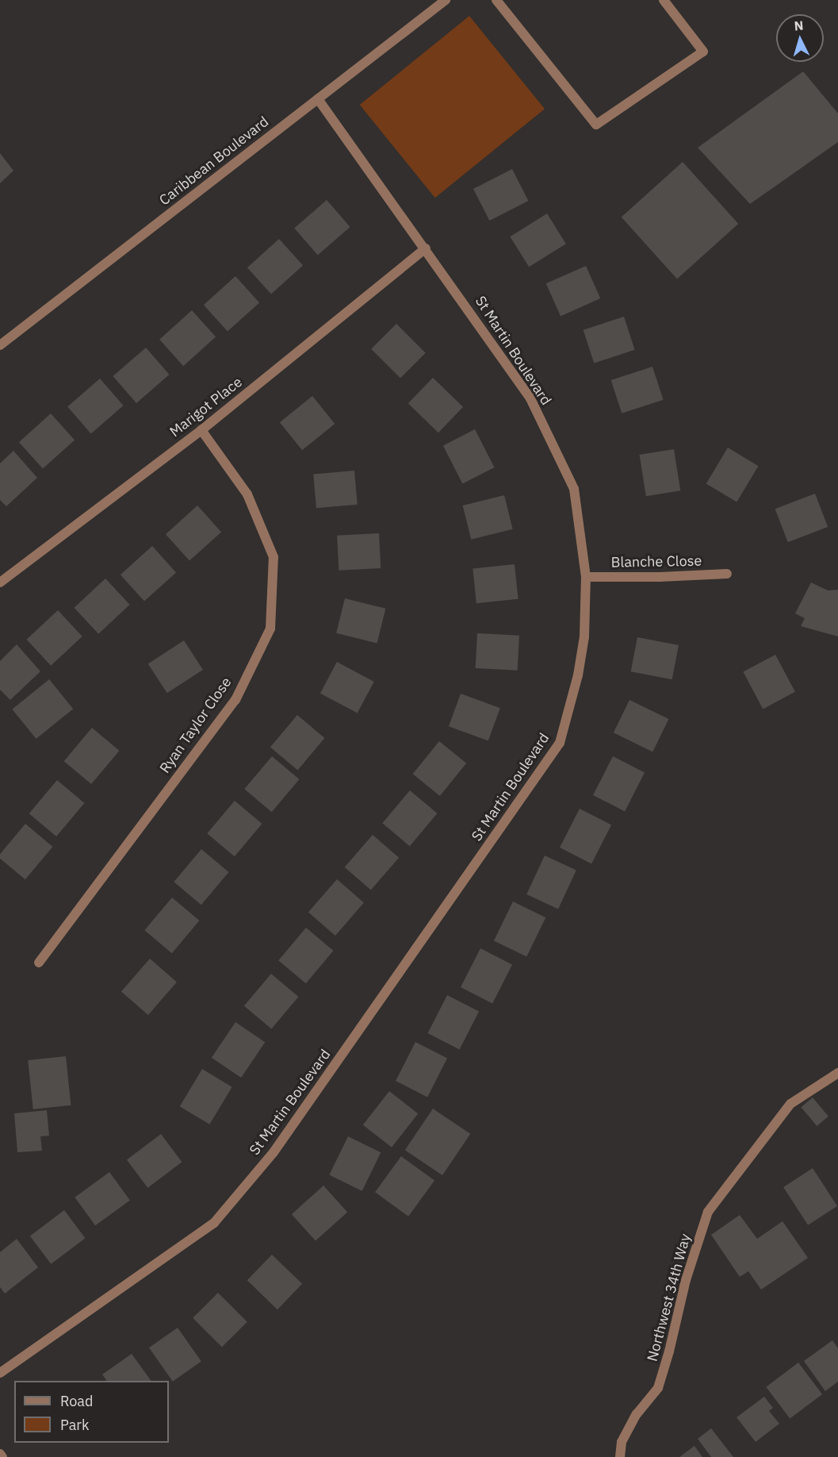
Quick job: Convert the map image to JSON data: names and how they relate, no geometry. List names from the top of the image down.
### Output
{
  "streets": {
    "street": [
      "Caribbean Boulevard",
      "St Martin Boulevard",
      "Marigot Place",
      "Blanche Close",
      "Ryan Taylor Close",
      "Northwest 34th Way"
    ]
  },
  "crossings": [
    ["Caribbean Boulevard", "St Martin Boulevard"],
    ["St Martin Boulevard", "Marigot Place"],
    ["St Martin Boulevard", "Blanche Close"],
    ["Marigot Place", "Ryan Taylor Close"]
  ],
  "legend": ["Road", "Park"],
  "north": "top"
}
